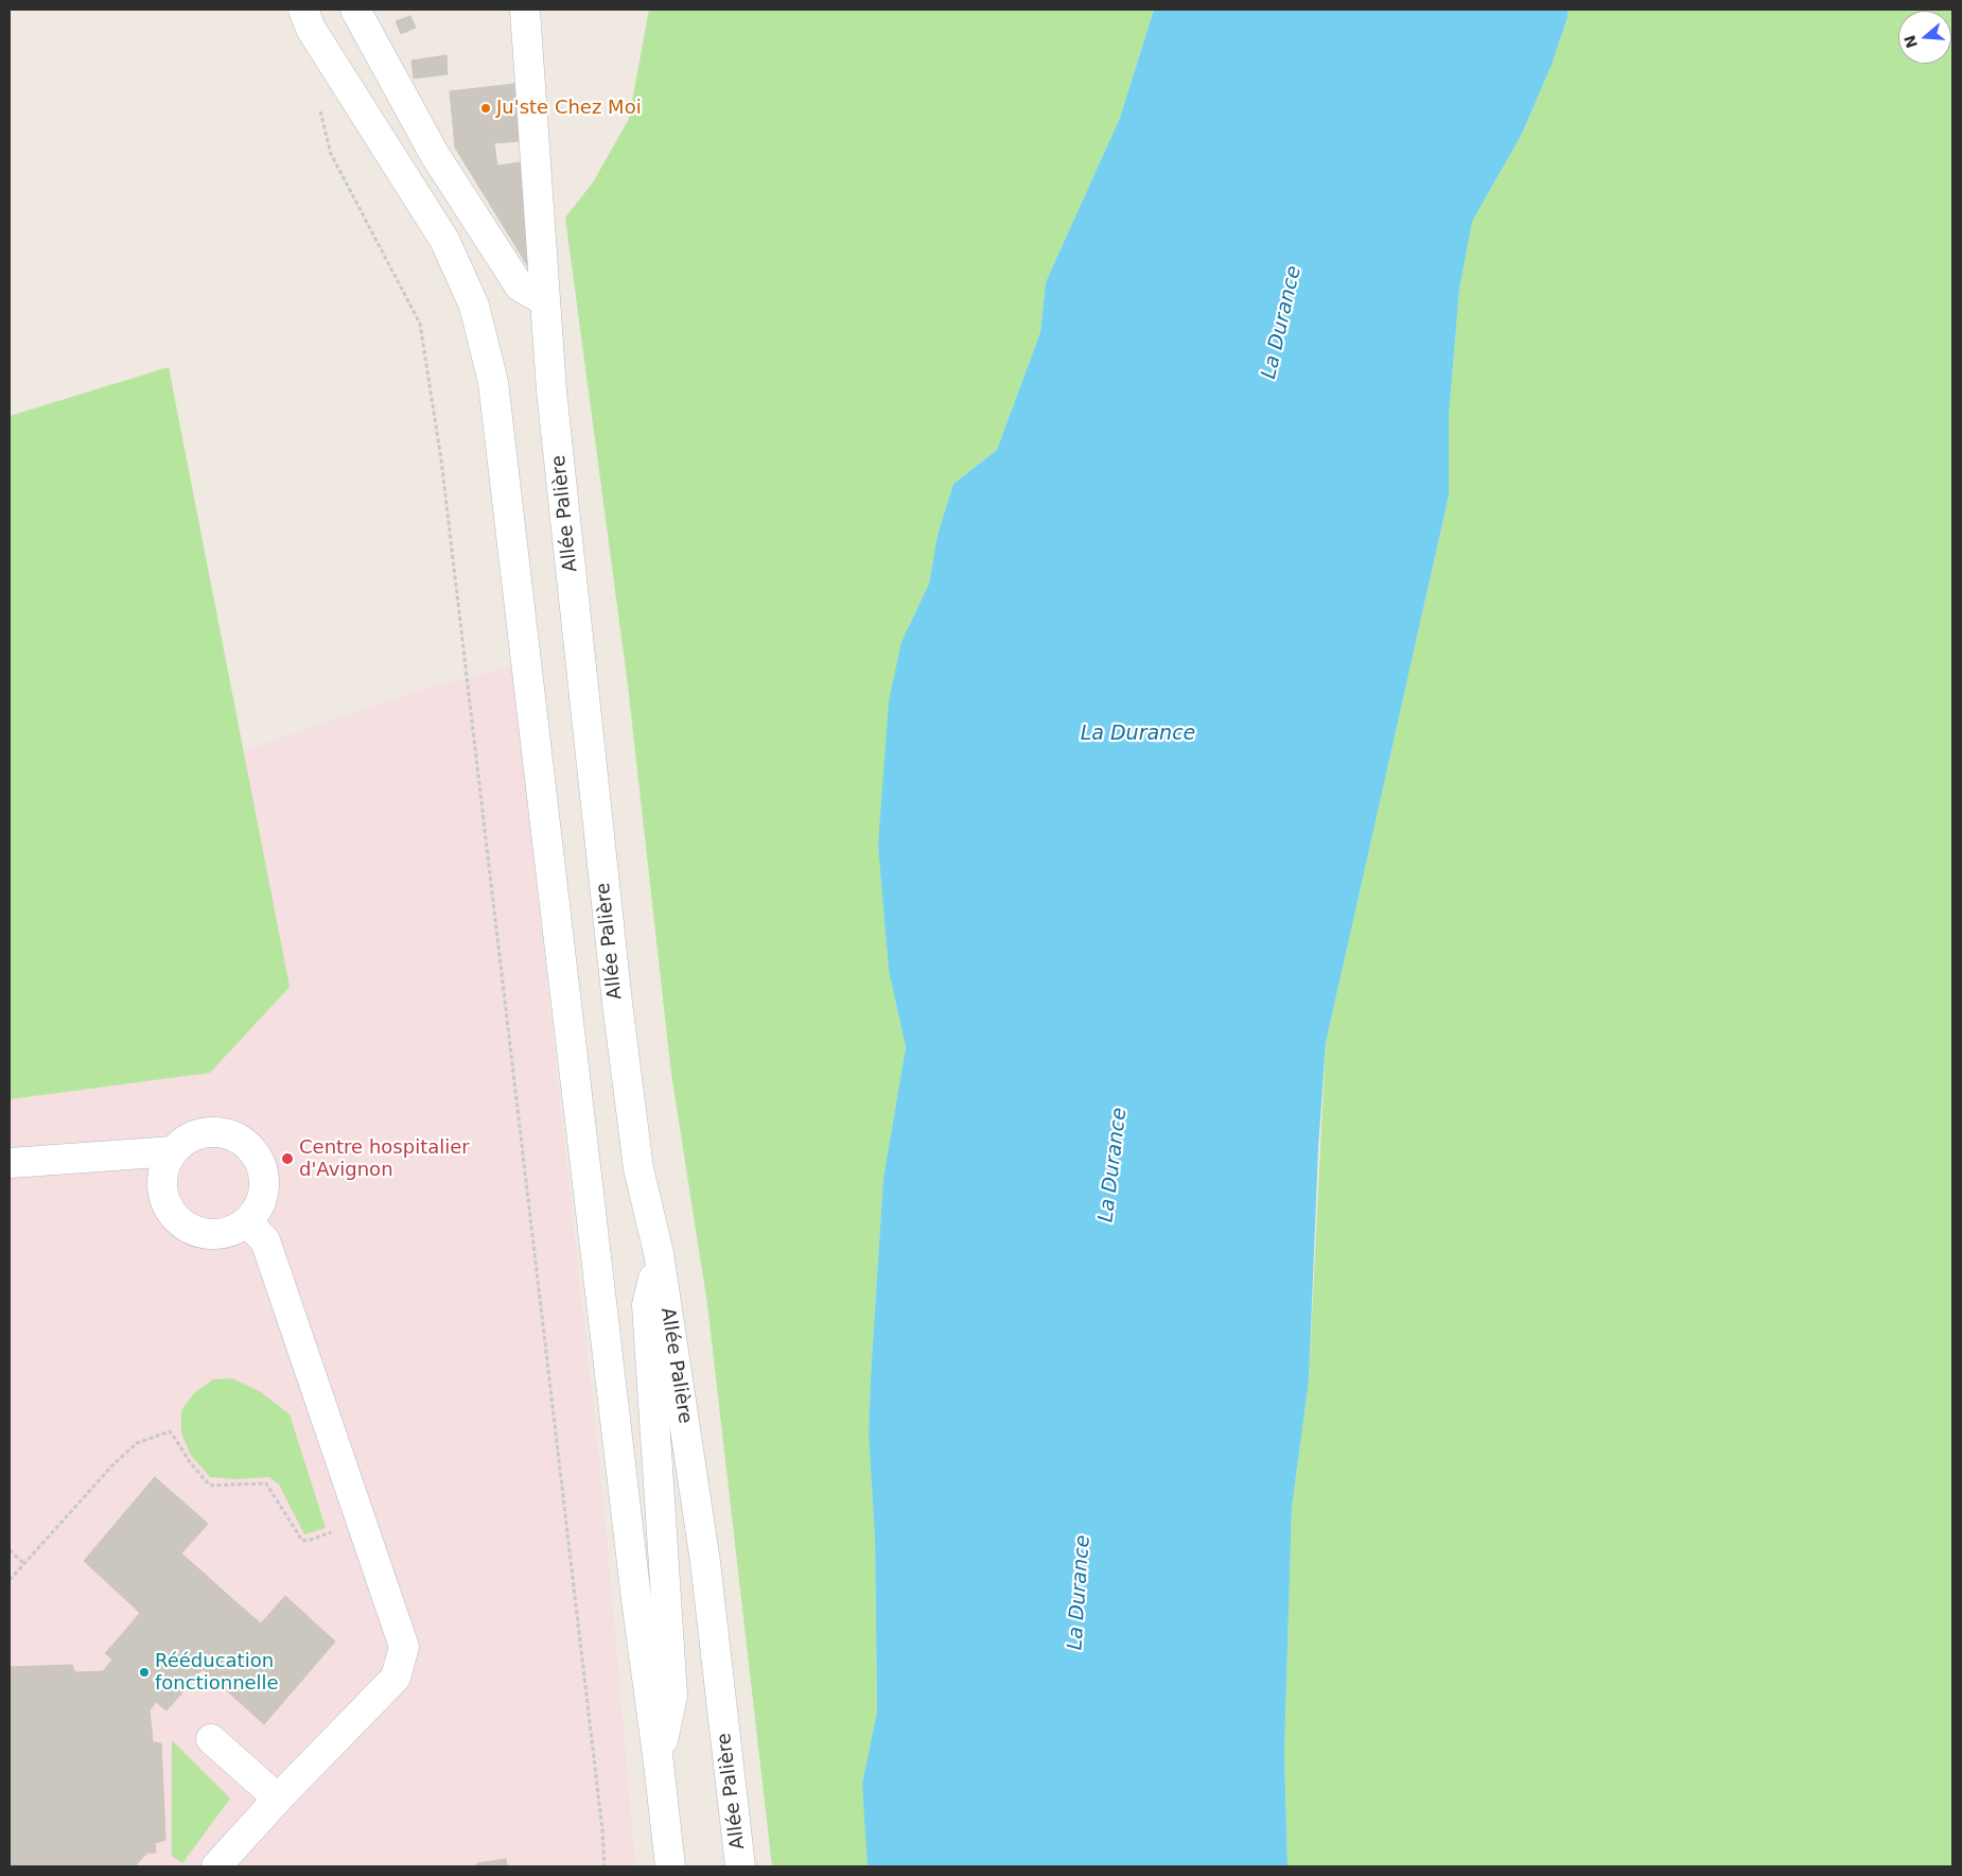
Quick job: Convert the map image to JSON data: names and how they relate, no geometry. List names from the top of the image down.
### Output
{
  "streets": {
    "street": ["Allée Palière"]
  },
  "water": ["La Durance"],
  "places": ["Ju'ste Chez Moi", "Centre hospitalier d'Avignon", "Rééducation fonctionnelle"],
  "north": "left"
}
